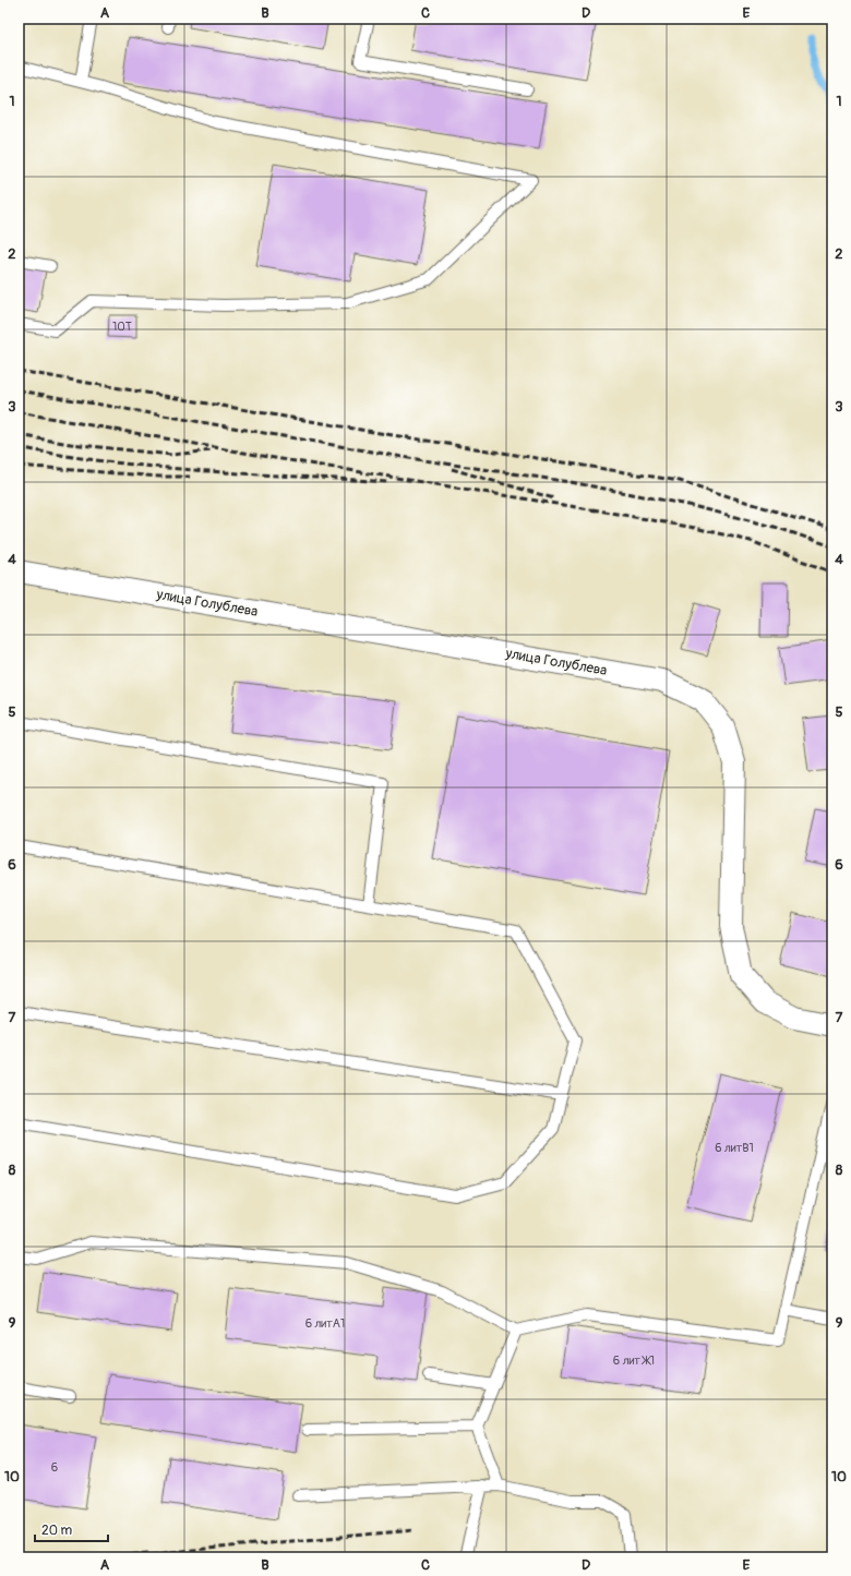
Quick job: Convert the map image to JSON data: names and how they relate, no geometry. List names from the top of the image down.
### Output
{
  "streets": {
    "street": ["улица Голублева"]
  },
  "house_numbers": [
    "10Т",
    "6 литВ1",
    "6 литА1",
    "6 лит Ж1",
    "6"
  ],
  "scale_bar": "20 m",
  "grid": {
    "columns": [
      "A",
      "B",
      "C",
      "D",
      "E"
    ],
    "rows": [
      "1",
      "2",
      "3",
      "4",
      "5",
      "6",
      "7",
      "8",
      "9",
      "10"
    ]
  }
}
